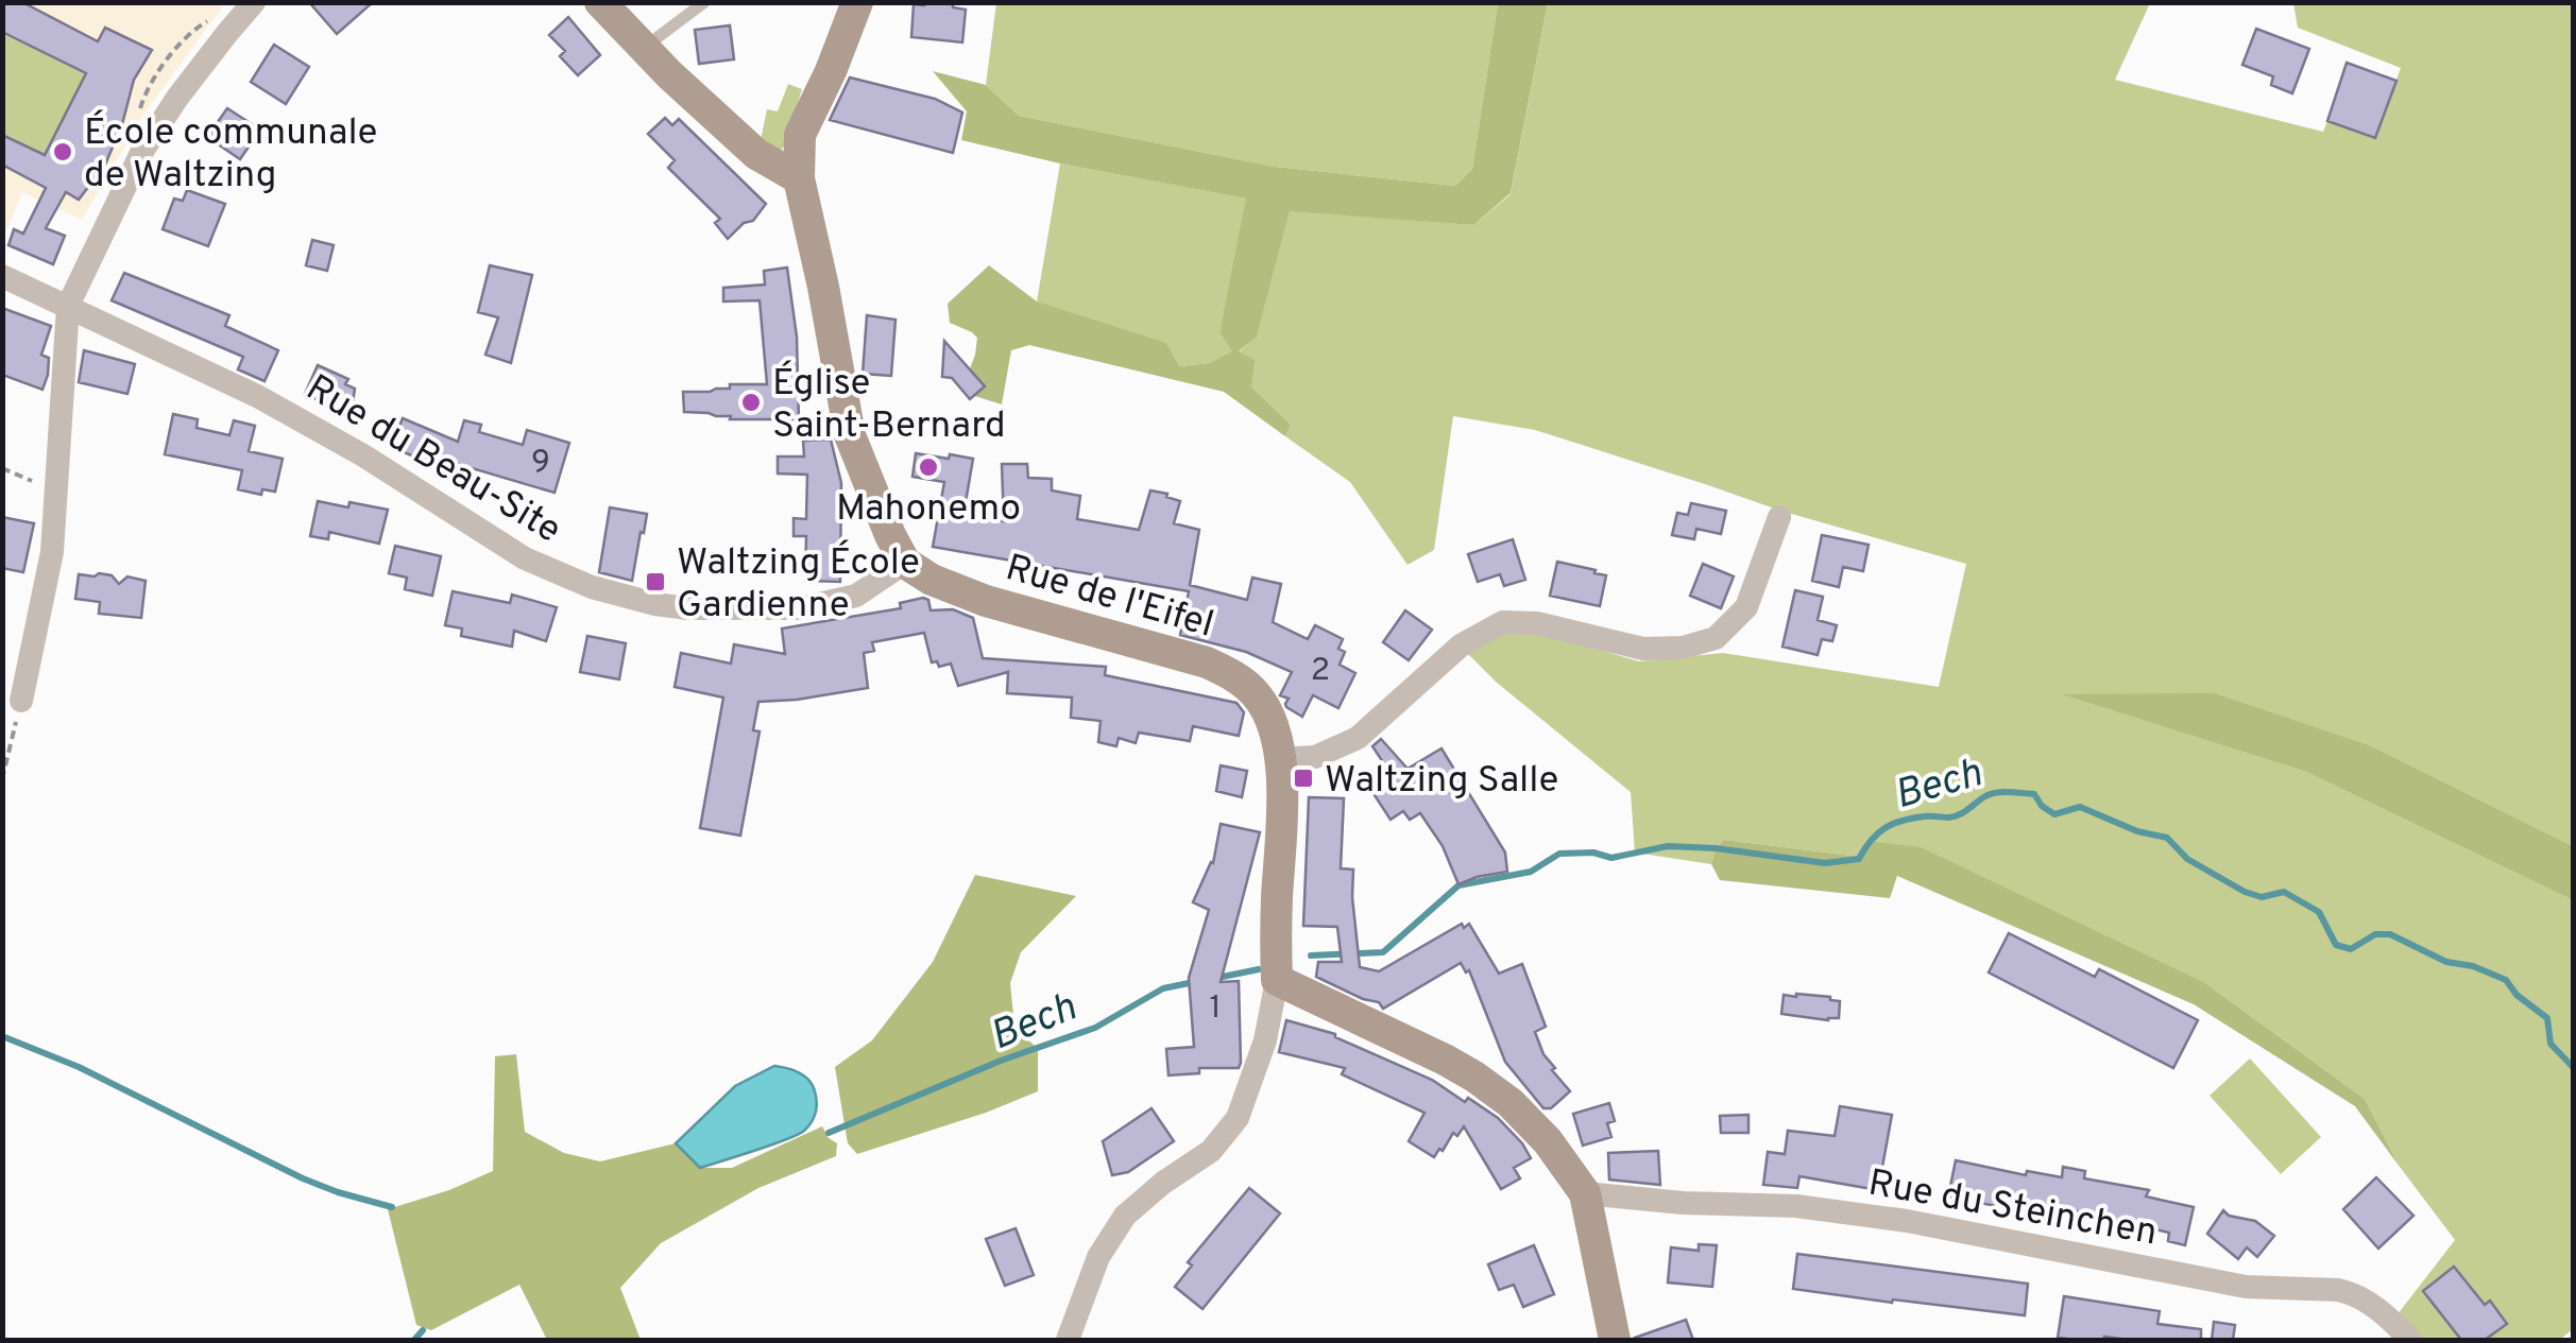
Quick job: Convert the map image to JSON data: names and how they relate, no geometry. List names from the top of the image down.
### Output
{
  "streets": {
    "street": ["Rue du Beau-Site", "Rue de l'Eifel", "Rue du Steinchen"]
  },
  "crossings": [
    ["Rue du Beau-Site", "Rue de l'Eifel"]
  ],
  "water": ["Bech"],
  "places": {
    "other": ["École communale de Waltzing", "Église Saint-Bernard", "Mahonemo"],
    "transit": ["Waltzing École Gardienne", "Waltzing Salle"]
  },
  "house_numbers": ["9", "2", "1"]
}
